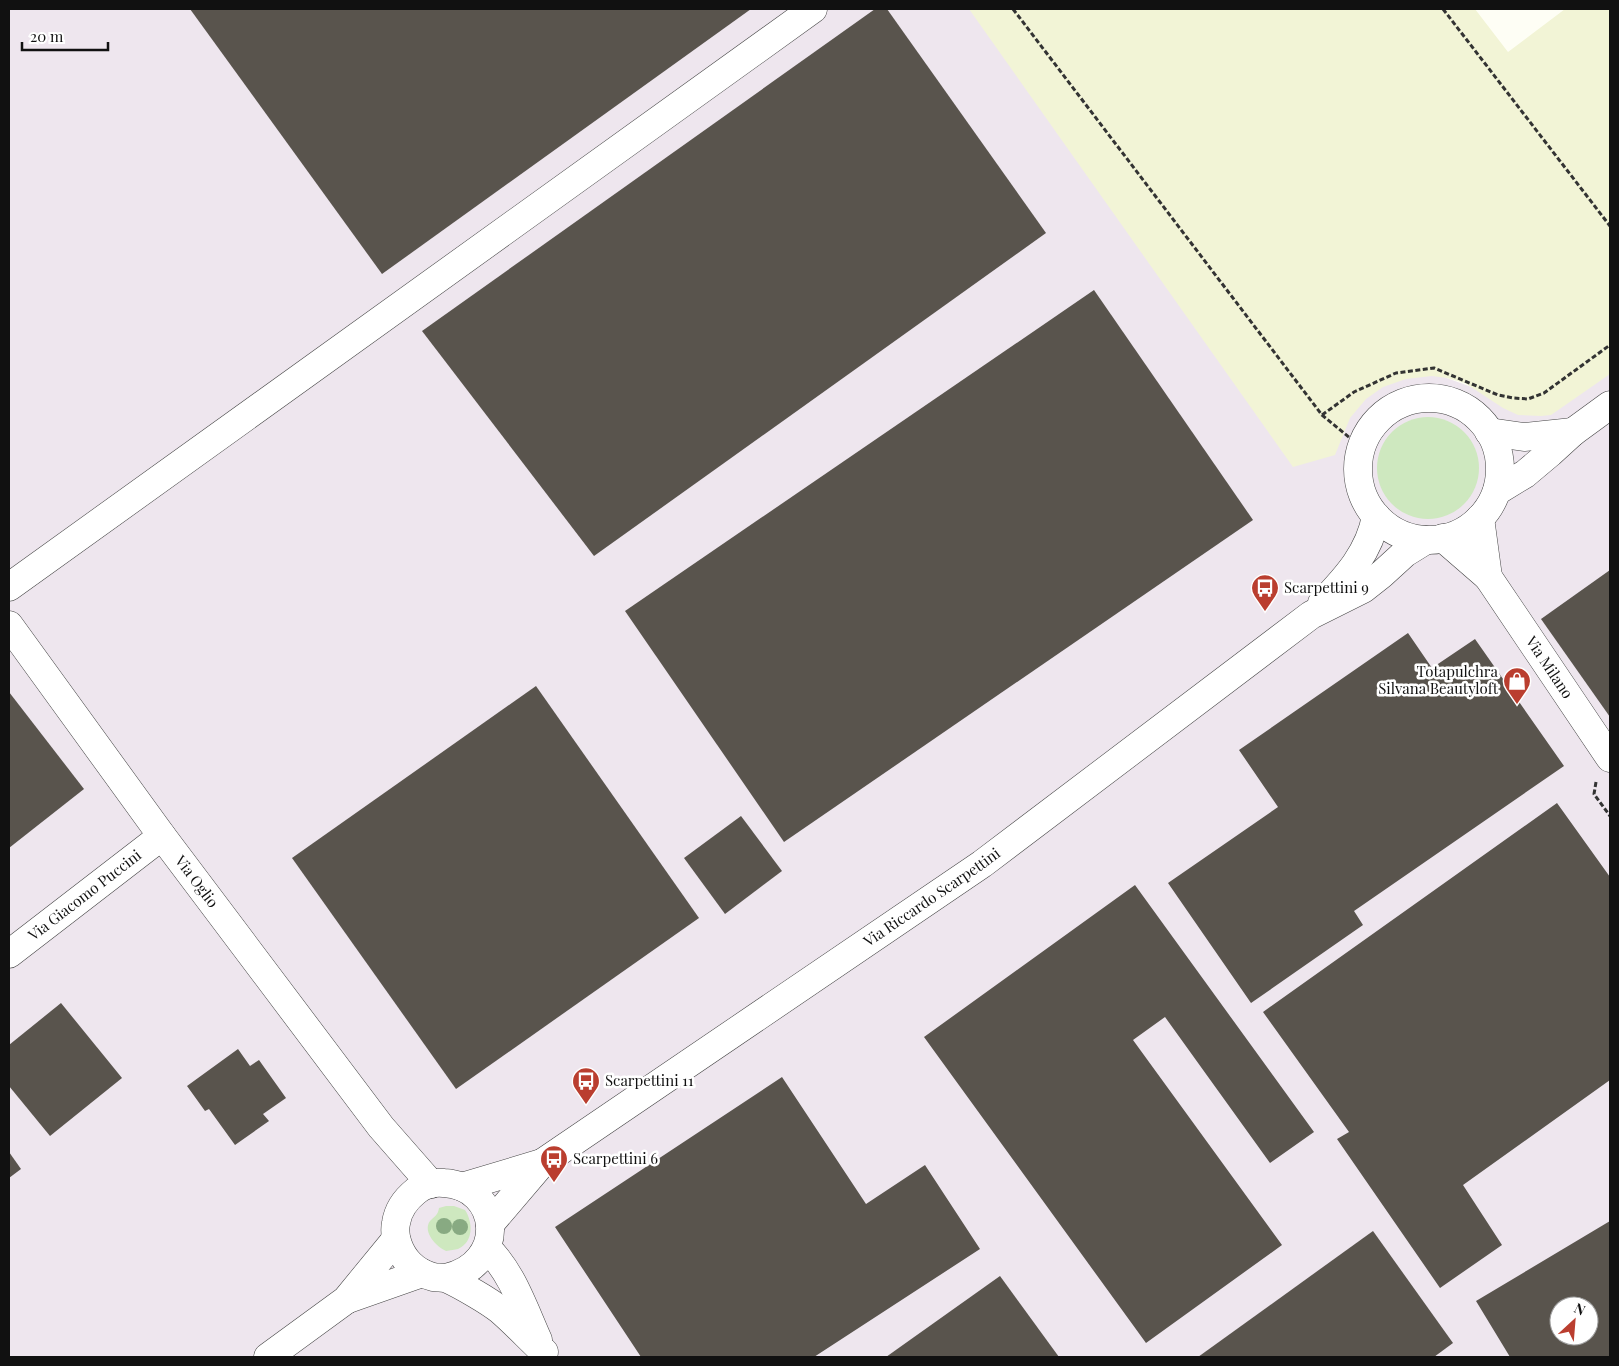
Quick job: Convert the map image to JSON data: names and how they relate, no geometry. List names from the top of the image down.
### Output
{
  "streets": {
    "street": [
      "Via Milano",
      "Via Oglio",
      "Via Giacomo Puccini",
      "Via Riccardo Scarpettini"
    ]
  },
  "crossings": [
    ["Via Milano", "Via Riccardo Scarpettini"],
    ["Via Oglio", "Via Giacomo Puccini"],
    ["Via Oglio", "Via Riccardo Scarpettini"]
  ],
  "places": {
    "bus stop": ["Scarpettini 9", "Scarpettini 11", "Scarpettini 6"],
    "shop": ["Totapulchra Silvana Beautyloft"]
  },
  "scale_bar": "20 m",
  "north": "top right"
}
